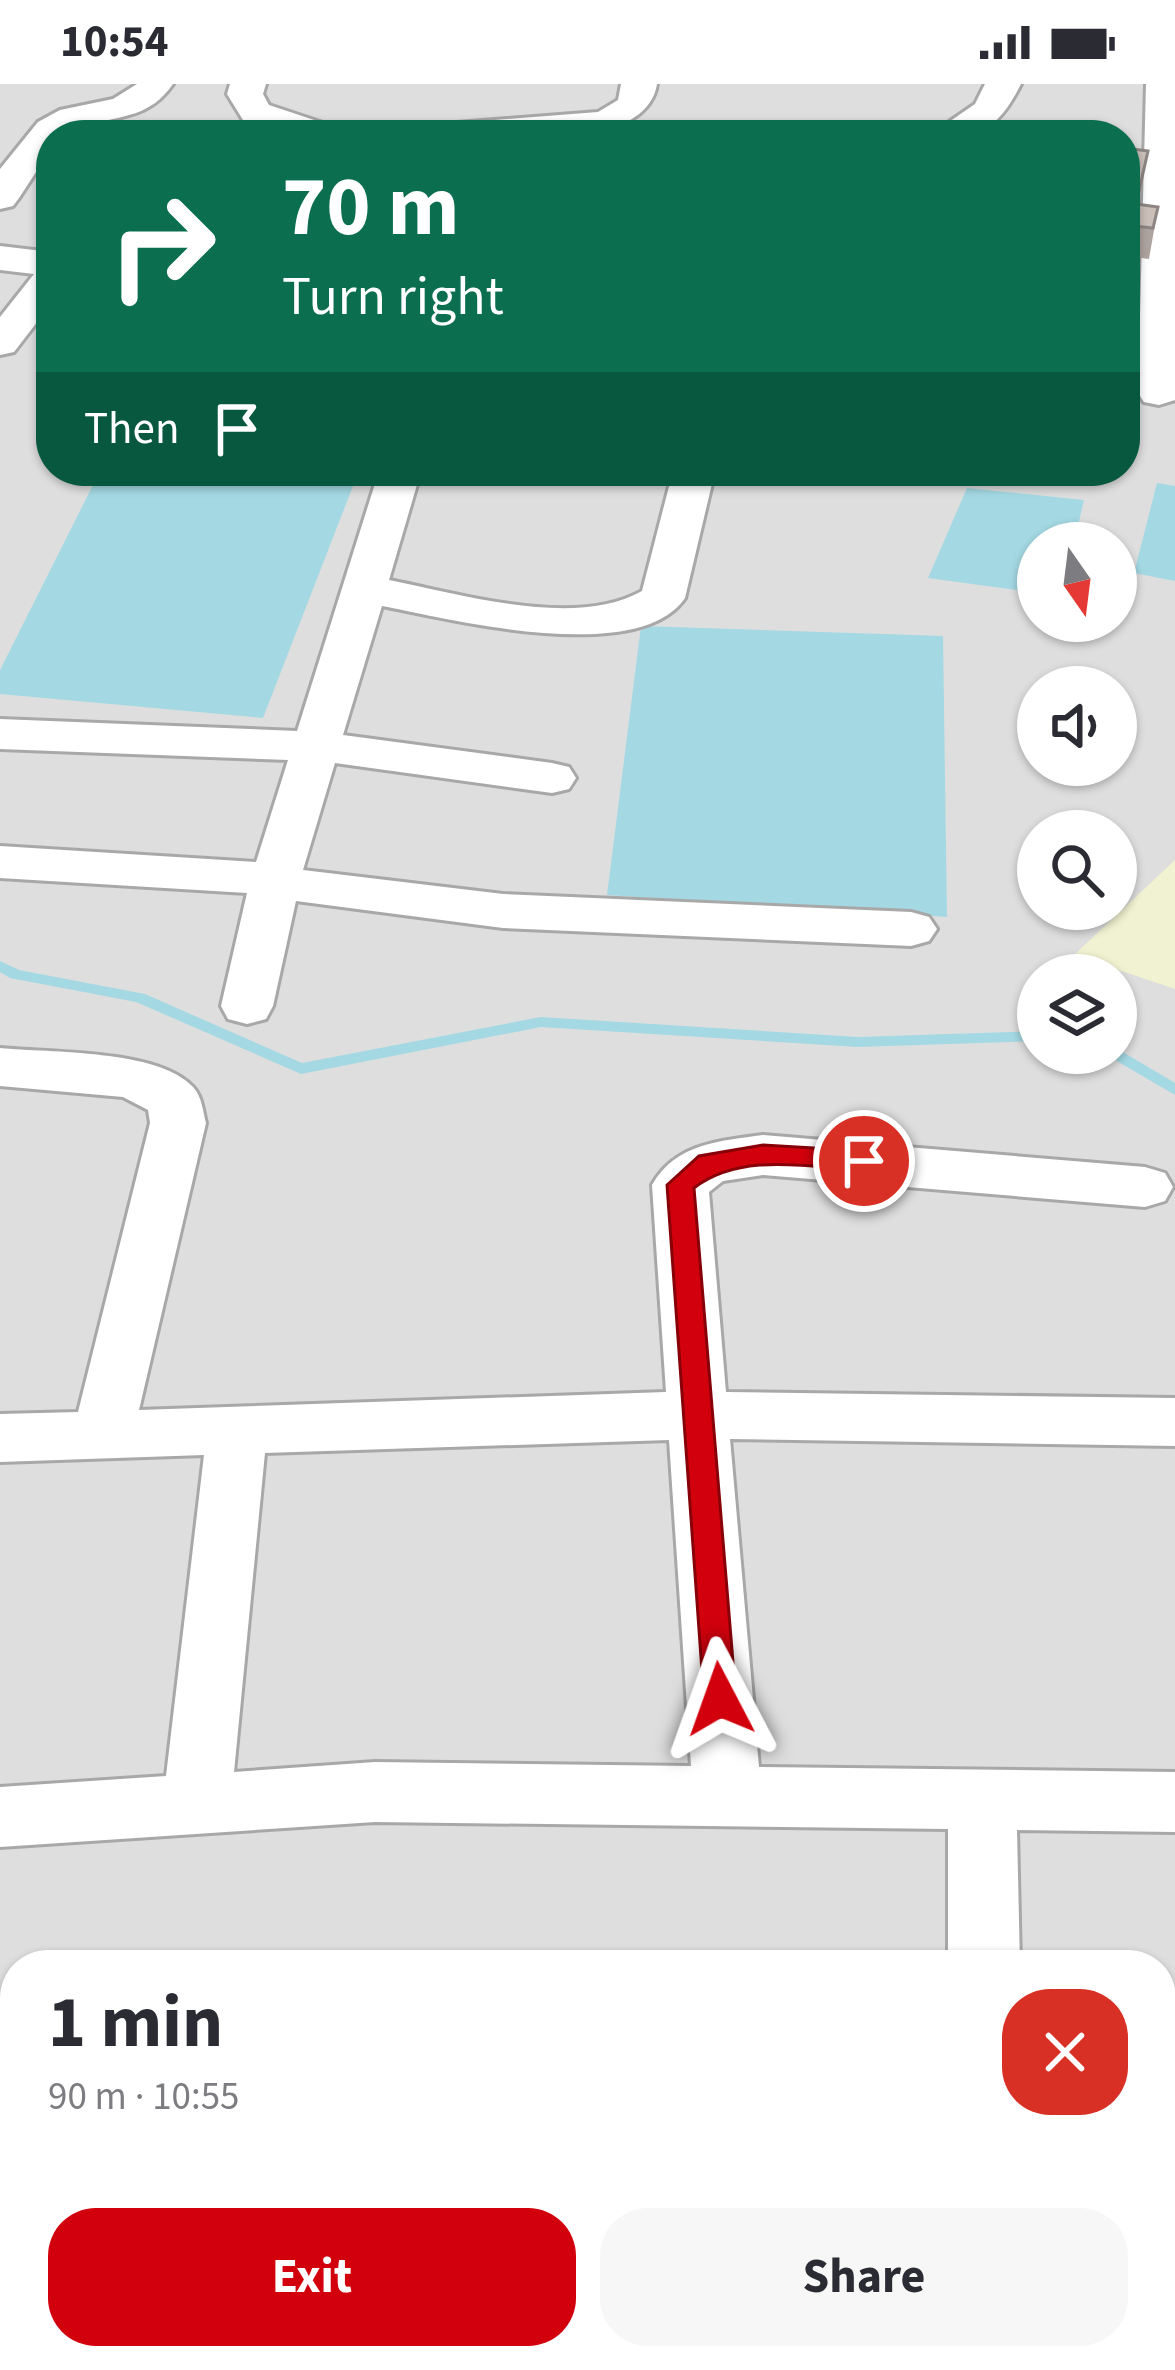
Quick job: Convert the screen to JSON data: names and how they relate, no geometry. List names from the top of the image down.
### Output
{
  "north": "bottom",
  "page": {
    "status": "10:54",
    "turn": ["70 m", "Turn right"],
    "then": "Then",
    "heading": ["1 min", "90 m · 10:55"],
    "buttons": ["Exit", "Share"]
  }
}
